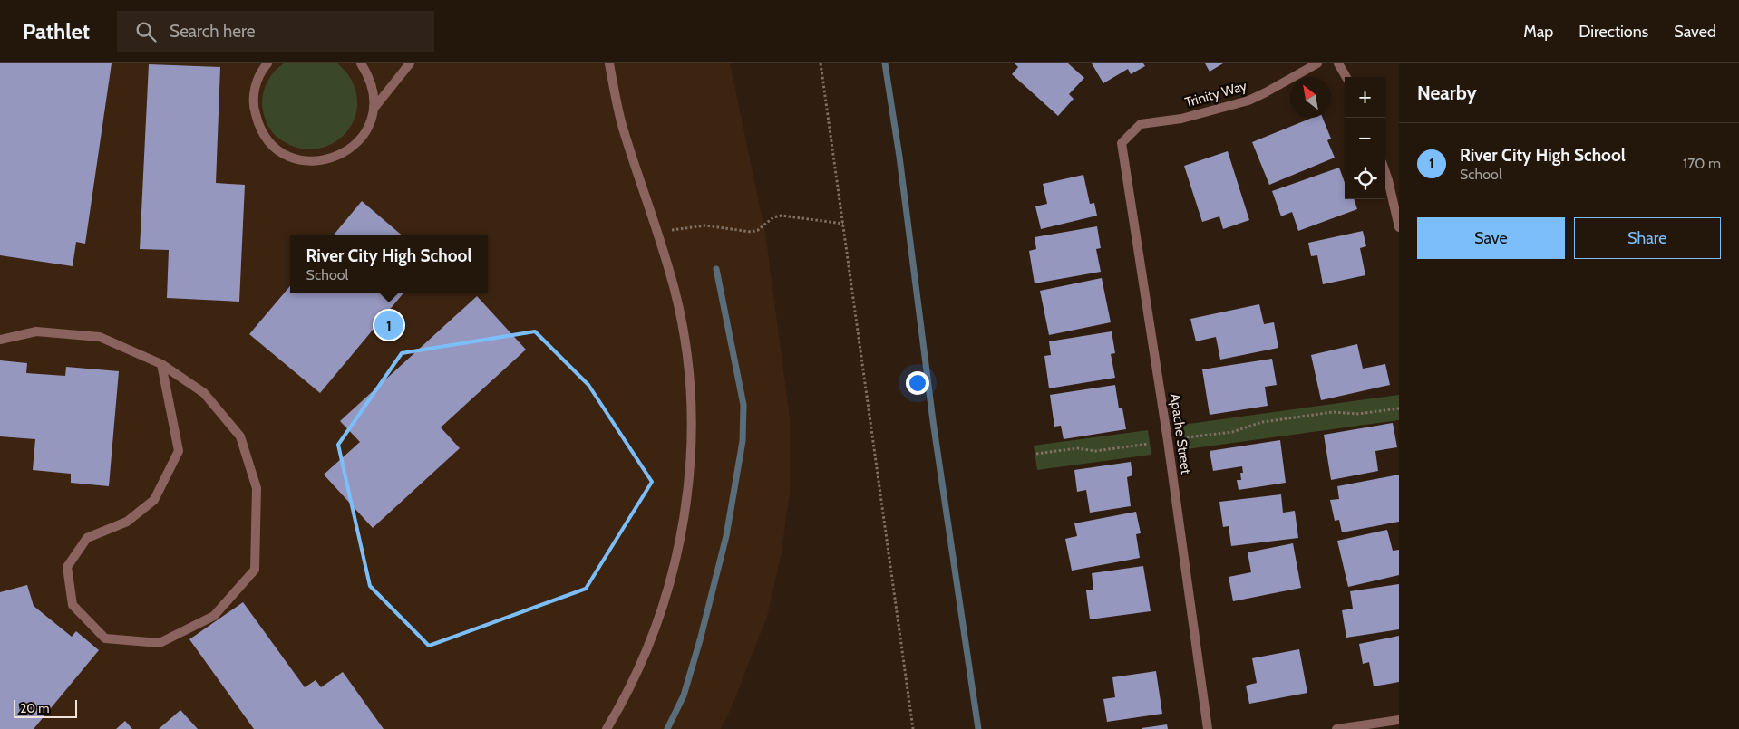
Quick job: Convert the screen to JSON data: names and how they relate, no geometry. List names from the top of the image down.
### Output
{
  "streets": {
    "street": ["Trinity Way", "Apache Street"]
  },
  "crossings": [
    ["Trinity Way", "Apache Street"]
  ],
  "scale_bar": "20 m",
  "north": "top left",
  "page": {
    "header": "Pathlet",
    "search": "Search here",
    "nav": ["Map", "Directions", "Saved"],
    "heading": "Nearby",
    "map_buttons": ["+", "−"],
    "list": [
      {
        "mark": "1",
        "name": "River City High School",
        "note": "School",
        "value": "170 m"
      }
    ],
    "buttons": ["Save", "Share"],
    "popup": ["River City High School", "School"],
    "pins": "1",
    "scale": "20 m"
  }
}
